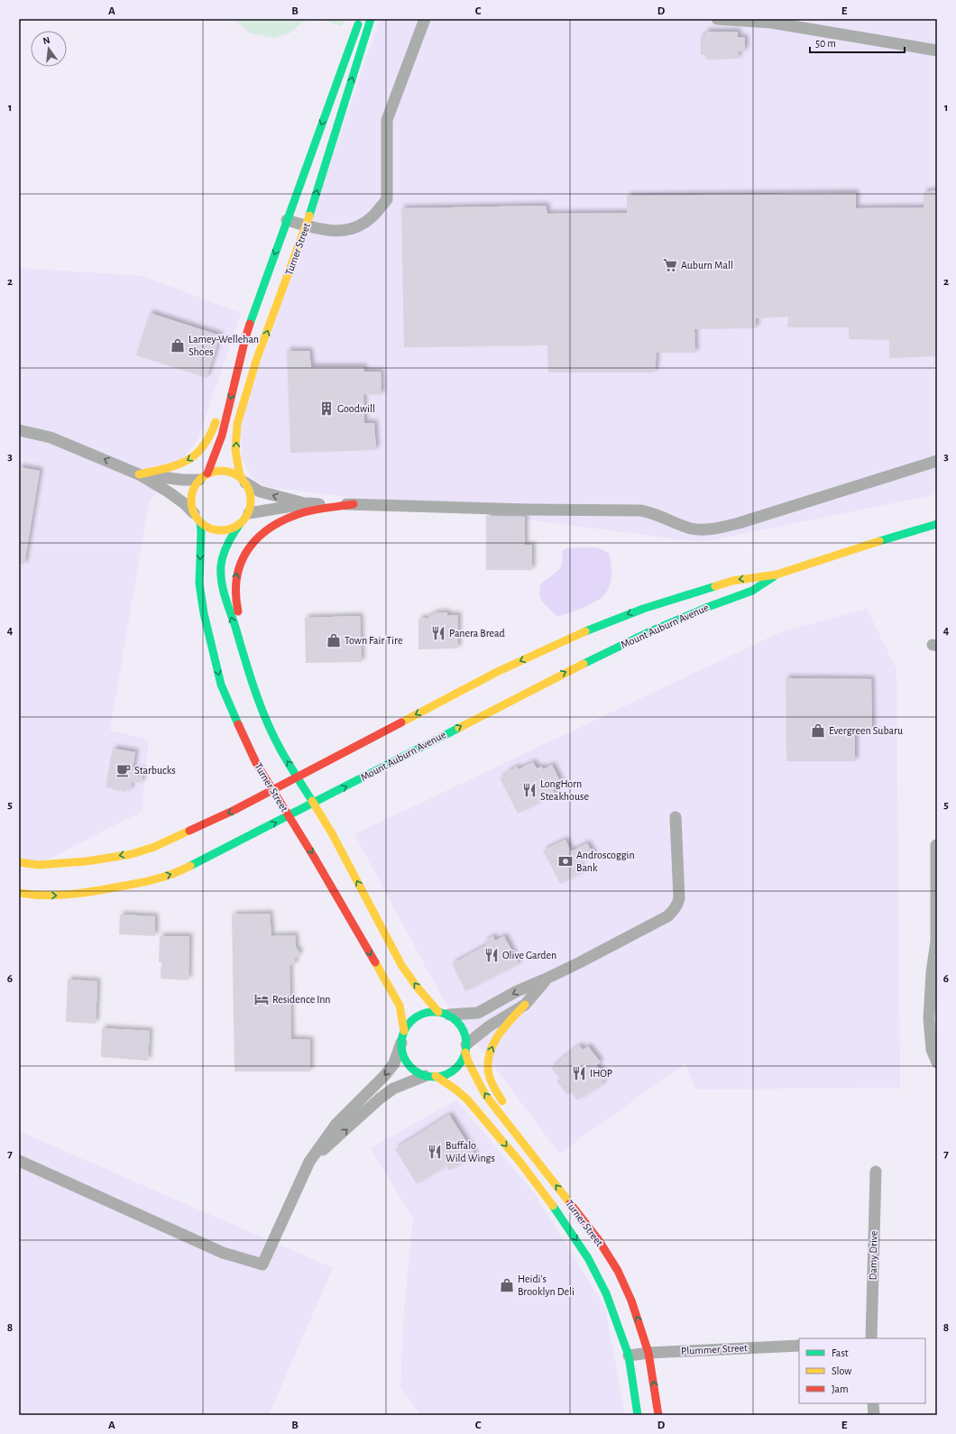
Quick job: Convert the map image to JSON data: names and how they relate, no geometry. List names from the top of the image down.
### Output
{
  "streets": {
    "main road": ["Turner Street", "Mount Auburn Avenue"],
    "street": ["Damy Drive", "Plummer Street"]
  },
  "crossings": [
    ["Turner Street", "Mount Auburn Avenue"],
    ["Turner Street", "Plummer Street"]
  ],
  "places": {
    "supermarket": ["Auburn Mall"],
    "shop": [
      "Lamey-Wellehan Shoes",
      "Town Fair Tire",
      "Evergreen Subaru",
      "Heidi's Brooklyn Deli"
    ],
    "building": ["Goodwill"],
    "restaurant": [
      "Panera Bread",
      "LongHorn Steakhouse",
      "Olive Garden",
      "IHOP",
      "Buffalo Wild Wings"
    ],
    "cafe": ["Starbucks"],
    "bank": ["Androscoggin Bank"],
    "hotel": ["Residence Inn"]
  },
  "legend": ["Fast", "Slow", "Jam"],
  "scale_bar": "50 m",
  "north": "top",
  "grid": {
    "columns": [
      "A",
      "B",
      "C",
      "D",
      "E"
    ],
    "rows": [
      "1",
      "2",
      "3",
      "4",
      "5",
      "6",
      "7",
      "8"
    ]
  }
}
